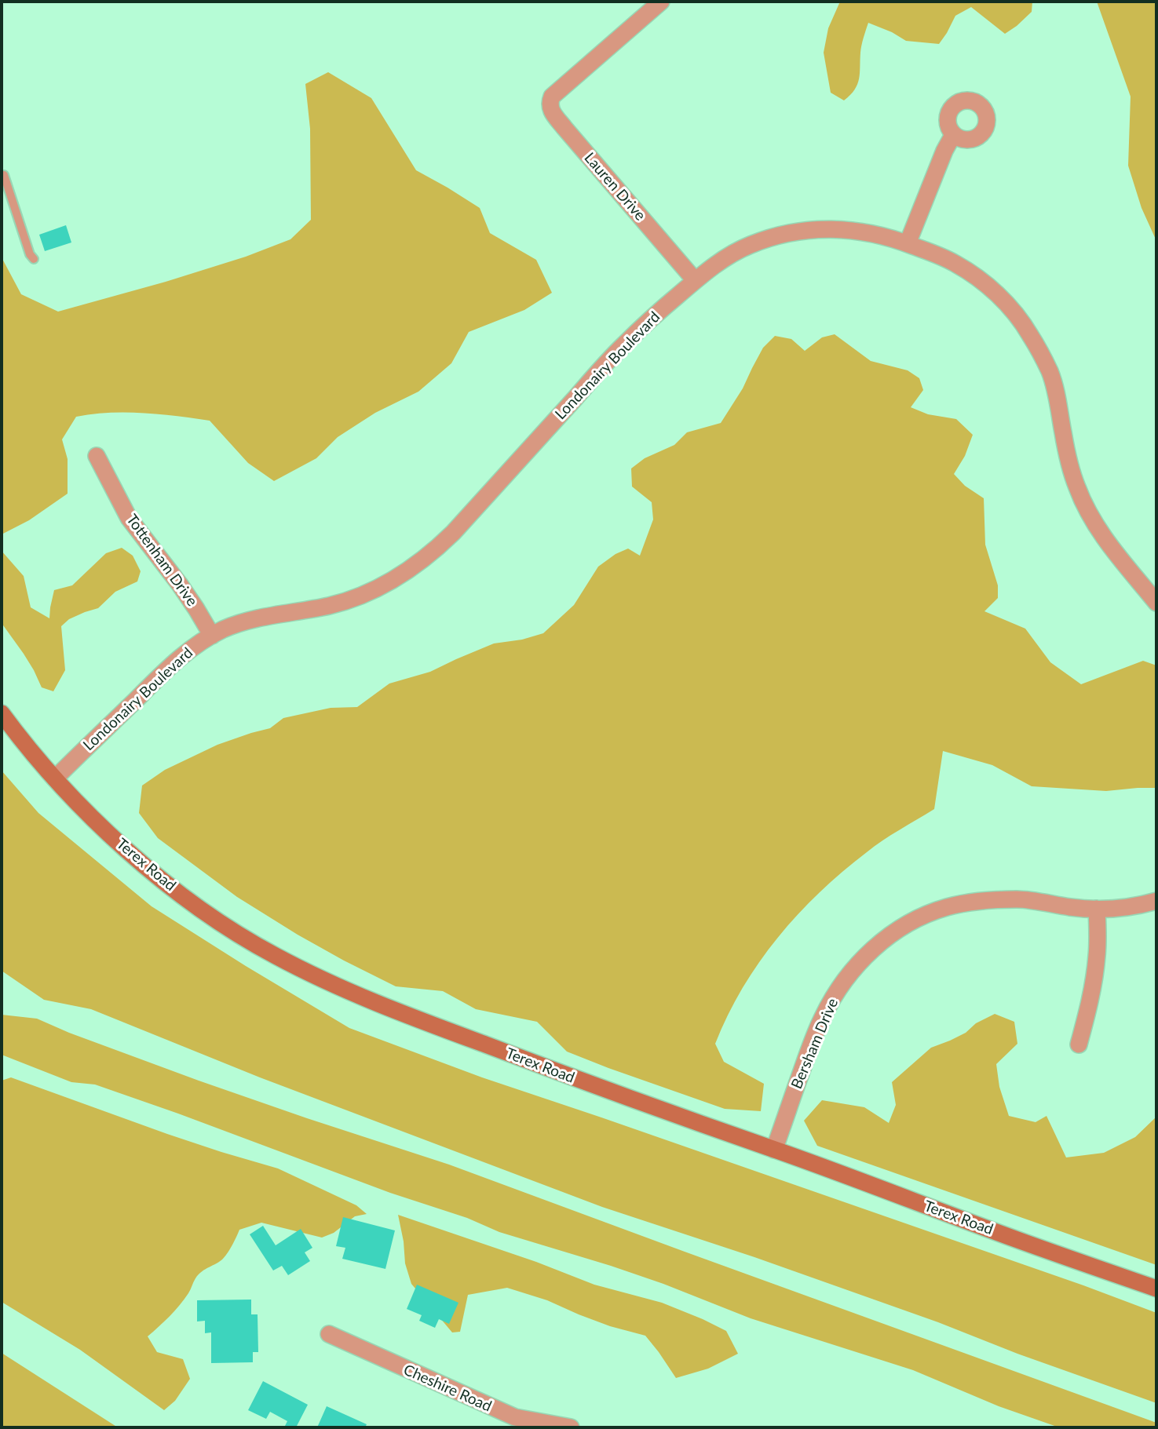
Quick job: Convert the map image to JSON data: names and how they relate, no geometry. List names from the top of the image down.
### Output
{
  "streets": {
    "main road": ["Terex Road"],
    "street": [
      "Lauren Drive",
      "Londonairy Boulevard",
      "Tottenham Drive",
      "Bersham Drive",
      "Cheshire Road"
    ]
  },
  "crossings": [
    ["Lauren Drive", "Londonairy Boulevard"],
    ["Londonairy Boulevard", "Tottenham Drive"],
    ["Londonairy Boulevard", "Terex Road"],
    ["Terex Road", "Bersham Drive"]
  ]
}
